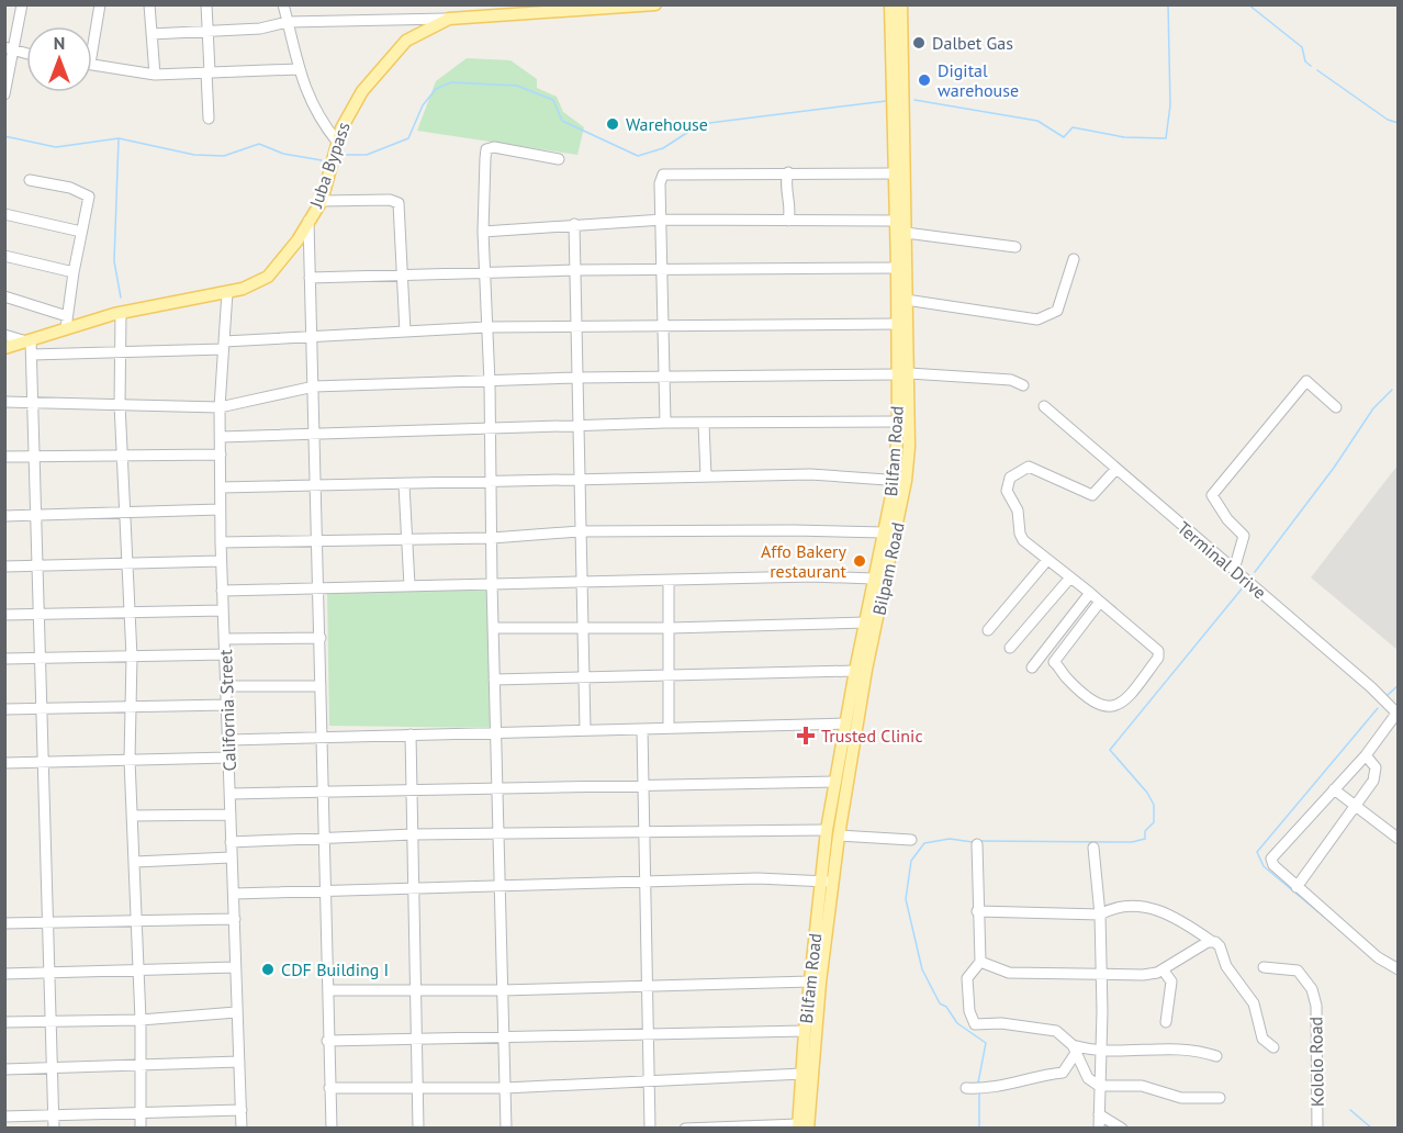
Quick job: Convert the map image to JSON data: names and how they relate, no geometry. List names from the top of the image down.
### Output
{
  "streets": {
    "main road": ["Juba Bypass", "Bilfam Road", "Bilpam Road"],
    "street": ["Terminal Drive", "California Street", "Kololo Road"]
  },
  "crossings": [
    ["Juba Bypass", "California Street"],
    ["Bilfam Road", "Bilpam Road"]
  ],
  "places": {
    "other": [
      "Dalbet Gas",
      "Digital warehouse",
      "Warehouse",
      "Affo Bakery restaurant",
      "CDF Building I"
    ],
    "health": ["Trusted Clinic"]
  },
  "north": "top"
}
